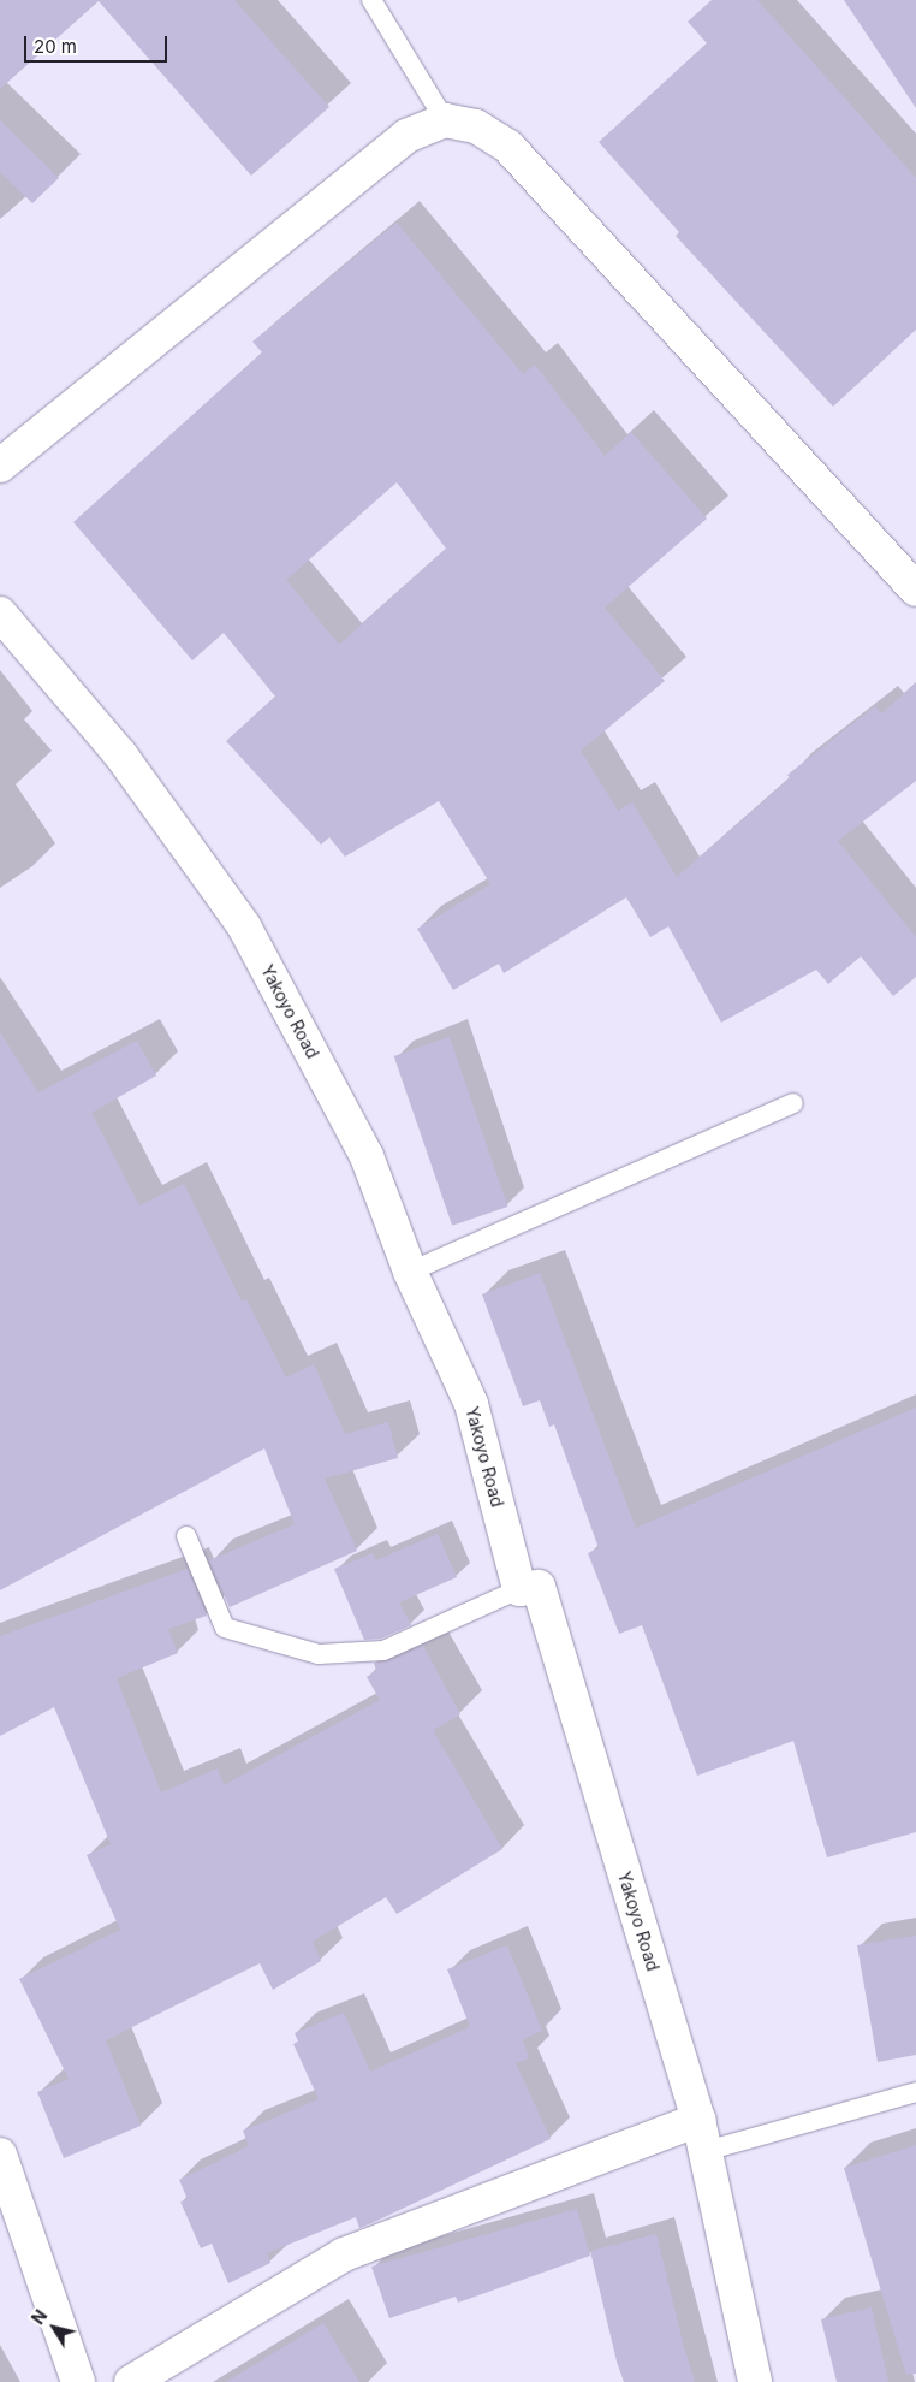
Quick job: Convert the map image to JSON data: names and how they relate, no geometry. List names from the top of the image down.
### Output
{
  "streets": {
    "street": ["Yakoyo Road"]
  },
  "scale_bar": "20 m",
  "north": "top left"
}
